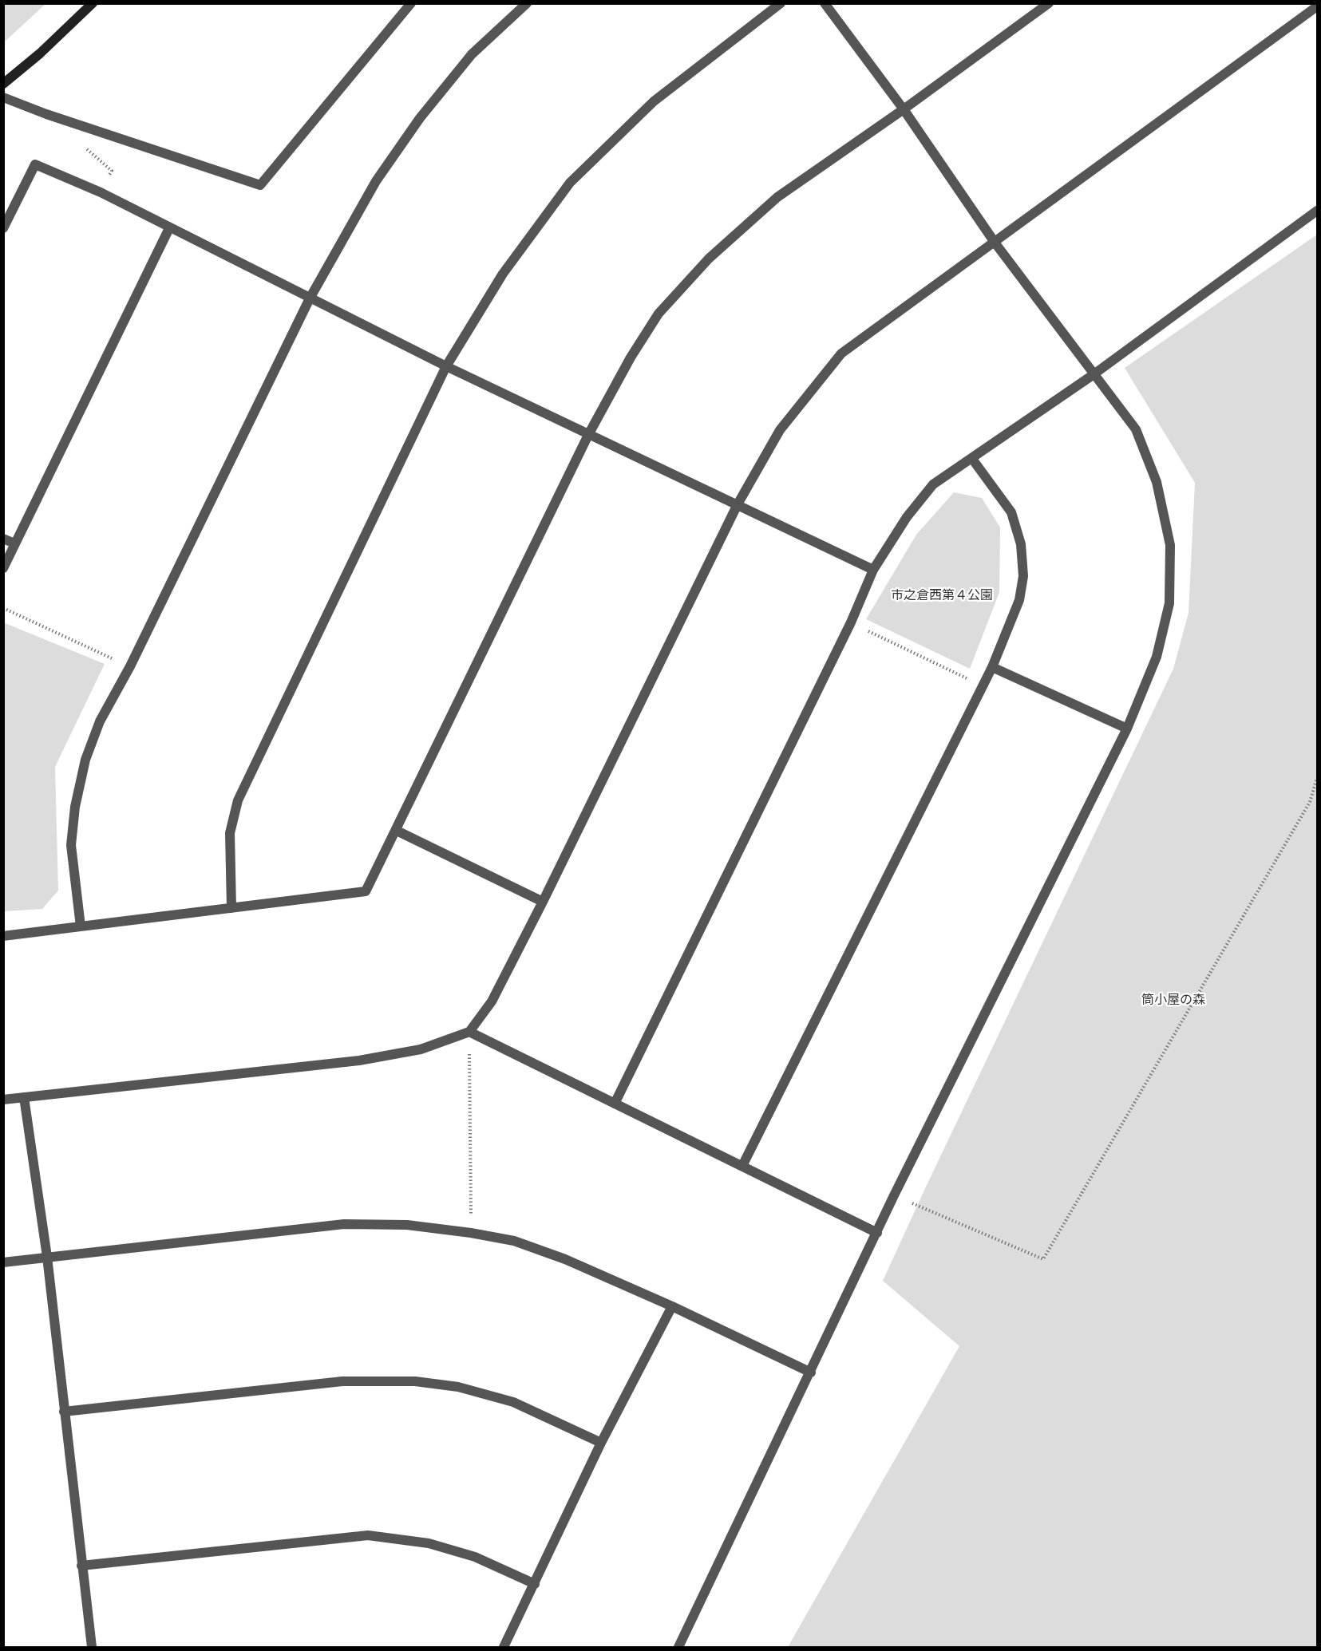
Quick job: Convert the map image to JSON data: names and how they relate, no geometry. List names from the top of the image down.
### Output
{
  "parks": ["市之倉西第４公園", "筒小屋の森"]
}
